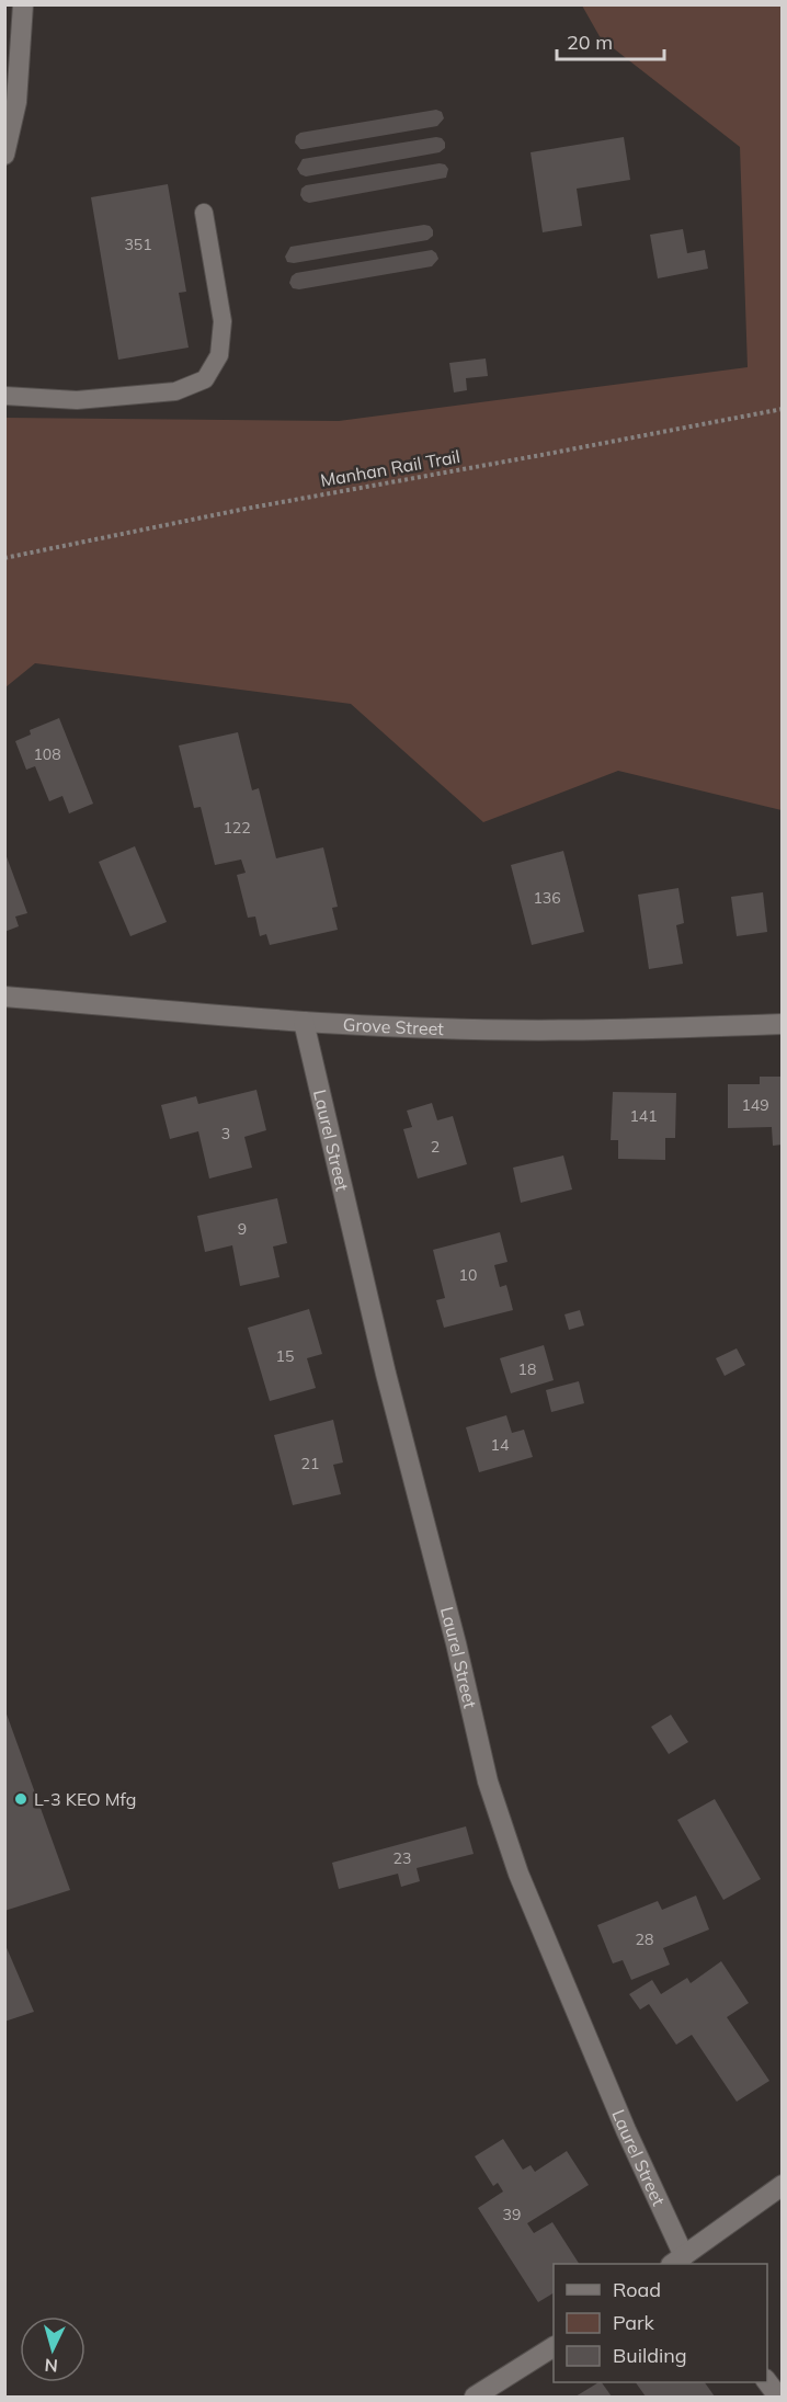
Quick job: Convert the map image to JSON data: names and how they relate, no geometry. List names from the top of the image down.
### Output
{
  "streets": {
    "street": ["Grove Street", "Laurel Street"],
    "path": ["Manhan Rail Trail"]
  },
  "crossings": [
    ["Grove Street", "Laurel Street"]
  ],
  "places": ["L-3 KEO Mfg"],
  "house_numbers": [
    "351",
    "108",
    "122",
    "136",
    "149",
    "141",
    "3",
    "2",
    "9",
    "10",
    "15",
    "18",
    "14",
    "21",
    "23",
    "28",
    "39"
  ],
  "legend": ["Road", "Park", "Building"],
  "scale_bar": "20 m",
  "north": "bottom"
}
